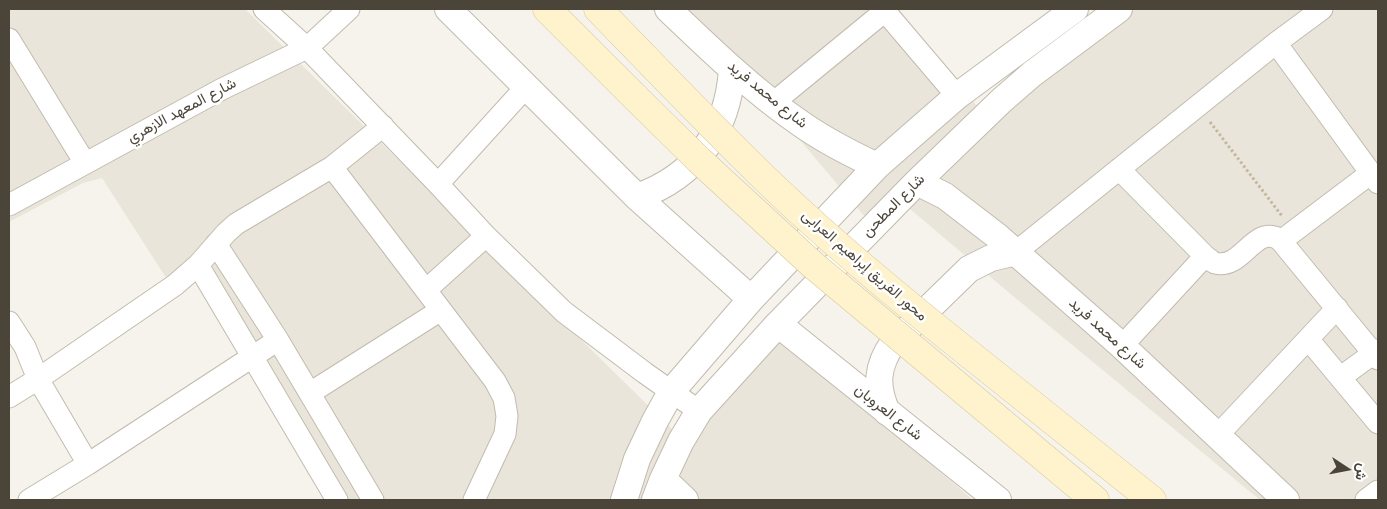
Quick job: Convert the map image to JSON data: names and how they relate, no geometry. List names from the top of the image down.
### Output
{
  "streets": {
    "main road": ["محور الفريق إبراهيم العرابى"],
    "street": [
      "شارع محمد فريد",
      "شارع المعهد الازهري",
      "شارع المطحن",
      "شارع العروبان"
    ]
  },
  "crossings": [
    ["شارع محمد فريد", "شارع المطحن"],
    ["شارع المطحن", "شارع العروبان"]
  ],
  "north": "right"
}
